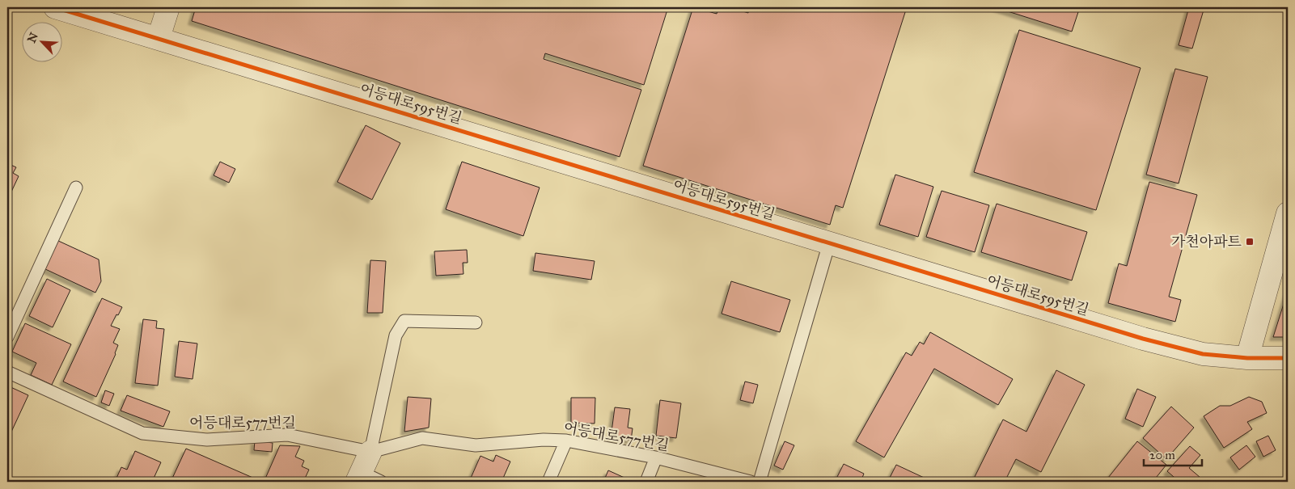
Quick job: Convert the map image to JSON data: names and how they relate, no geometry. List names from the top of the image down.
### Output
{
  "streets": {
    "street": ["어등대로595번길"],
    "lane": ["어등대로577번길"]
  },
  "places": {
    "transit": ["가천아파트"]
  },
  "scale_bar": "20 m",
  "north": "top left"
}
